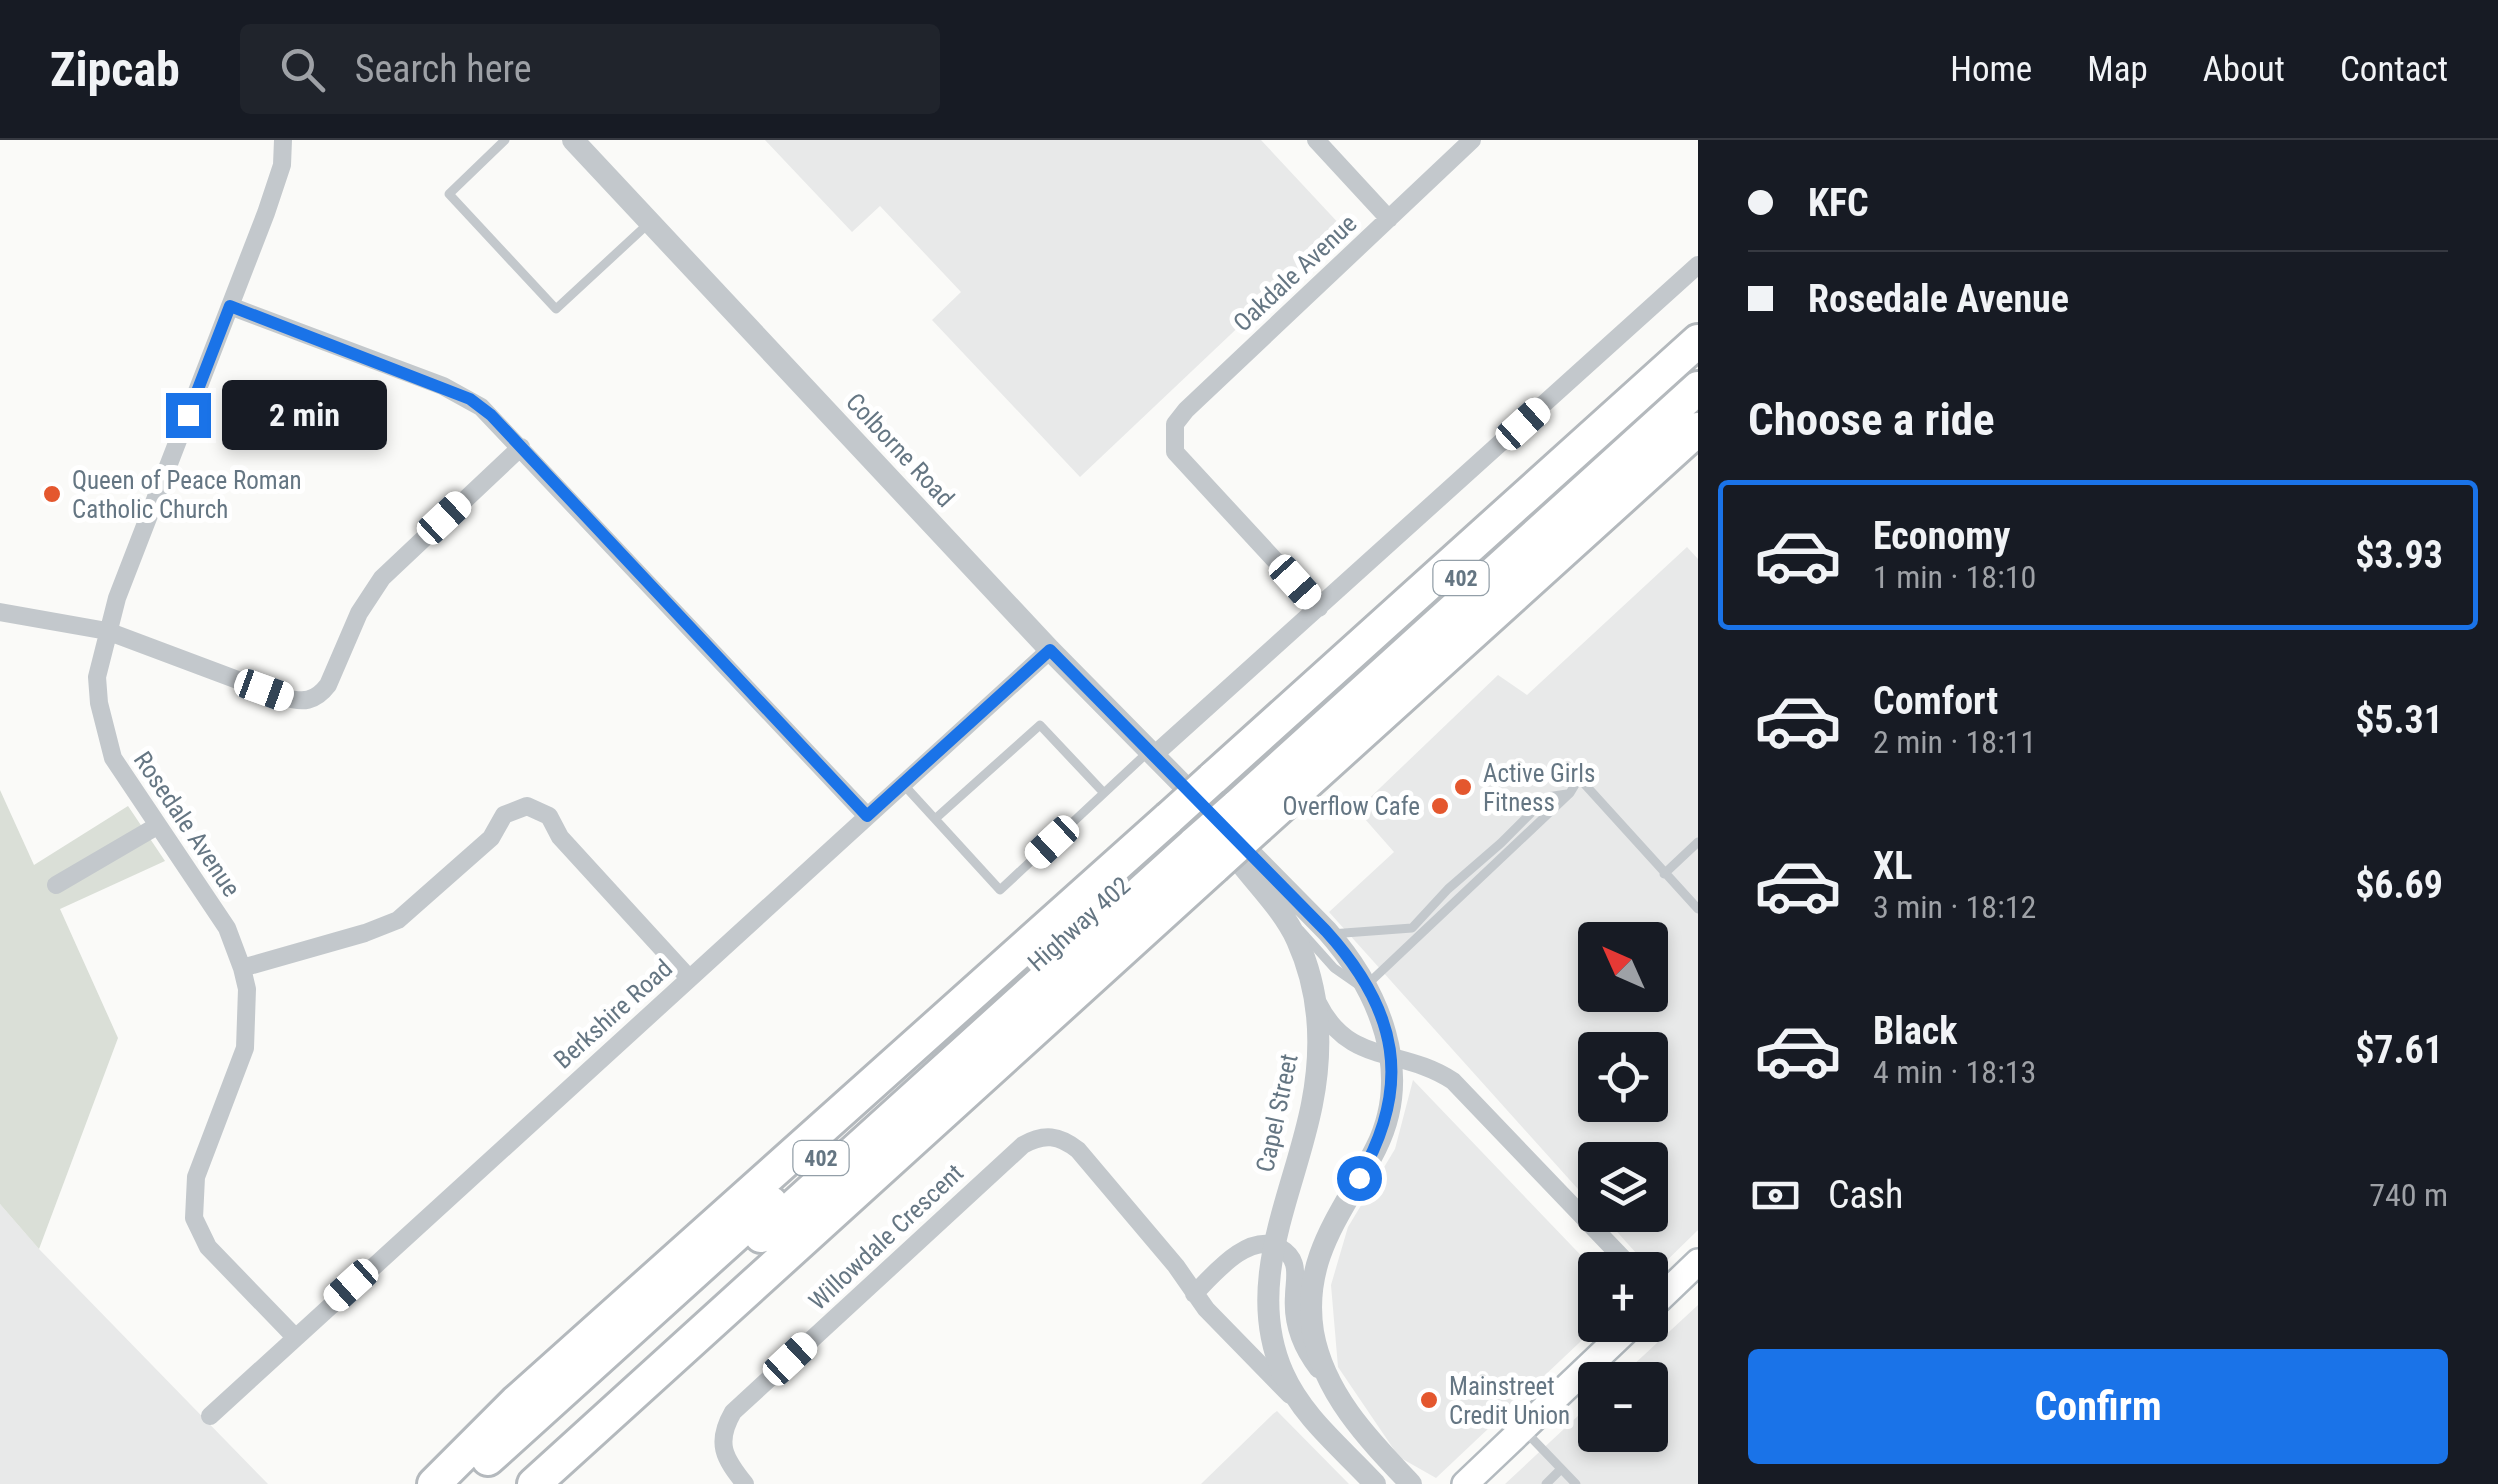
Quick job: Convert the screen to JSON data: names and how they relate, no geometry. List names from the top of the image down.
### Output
{
  "streets": {
    "highway": ["402", "Highway 402"],
    "street": [
      "Oakdale Avenue",
      "Colborne Road",
      "Rosedale Avenue",
      "Berkshire Road",
      "Capel Street",
      "Willowdale Crescent"
    ]
  },
  "crossings": [
    ["Colborne Road", "Highway 402"],
    ["Colborne Road", "Berkshire Road"],
    ["Colborne Road", "Capel Street"],
    ["Rosedale Avenue", "Berkshire Road"],
    ["Capel Street", "Willowdale Crescent"]
  ],
  "places": [
    "Queen of Peace Roman Catholic Church",
    "Active Girls Fitness",
    "Overflow Cafe",
    "Mainstreet Credit Union"
  ],
  "north": "top left",
  "page": {
    "header": "Zipcab",
    "search": "Search here",
    "nav": [
      "Home",
      "Map",
      "About",
      "Contact"
    ],
    "banner": ["KFC", "Rosedale Avenue"],
    "heading": "Choose a ride",
    "bubble": "2 min",
    "list": [
      {
        "name": "Economy",
        "note": "1 min · 18:10",
        "value": "$3.93"
      },
      {
        "name": "Comfort",
        "note": "2 min · 18:11",
        "value": "$5.31"
      },
      {
        "name": "XL",
        "note": "3 min · 18:12",
        "value": "$6.69"
      },
      {
        "name": "Black",
        "note": "4 min · 18:13",
        "value": "$7.61"
      }
    ],
    "map_buttons": ["+", "−"],
    "pay": ["Cash", "740 m"],
    "buttons": "Confirm"
  }
}
